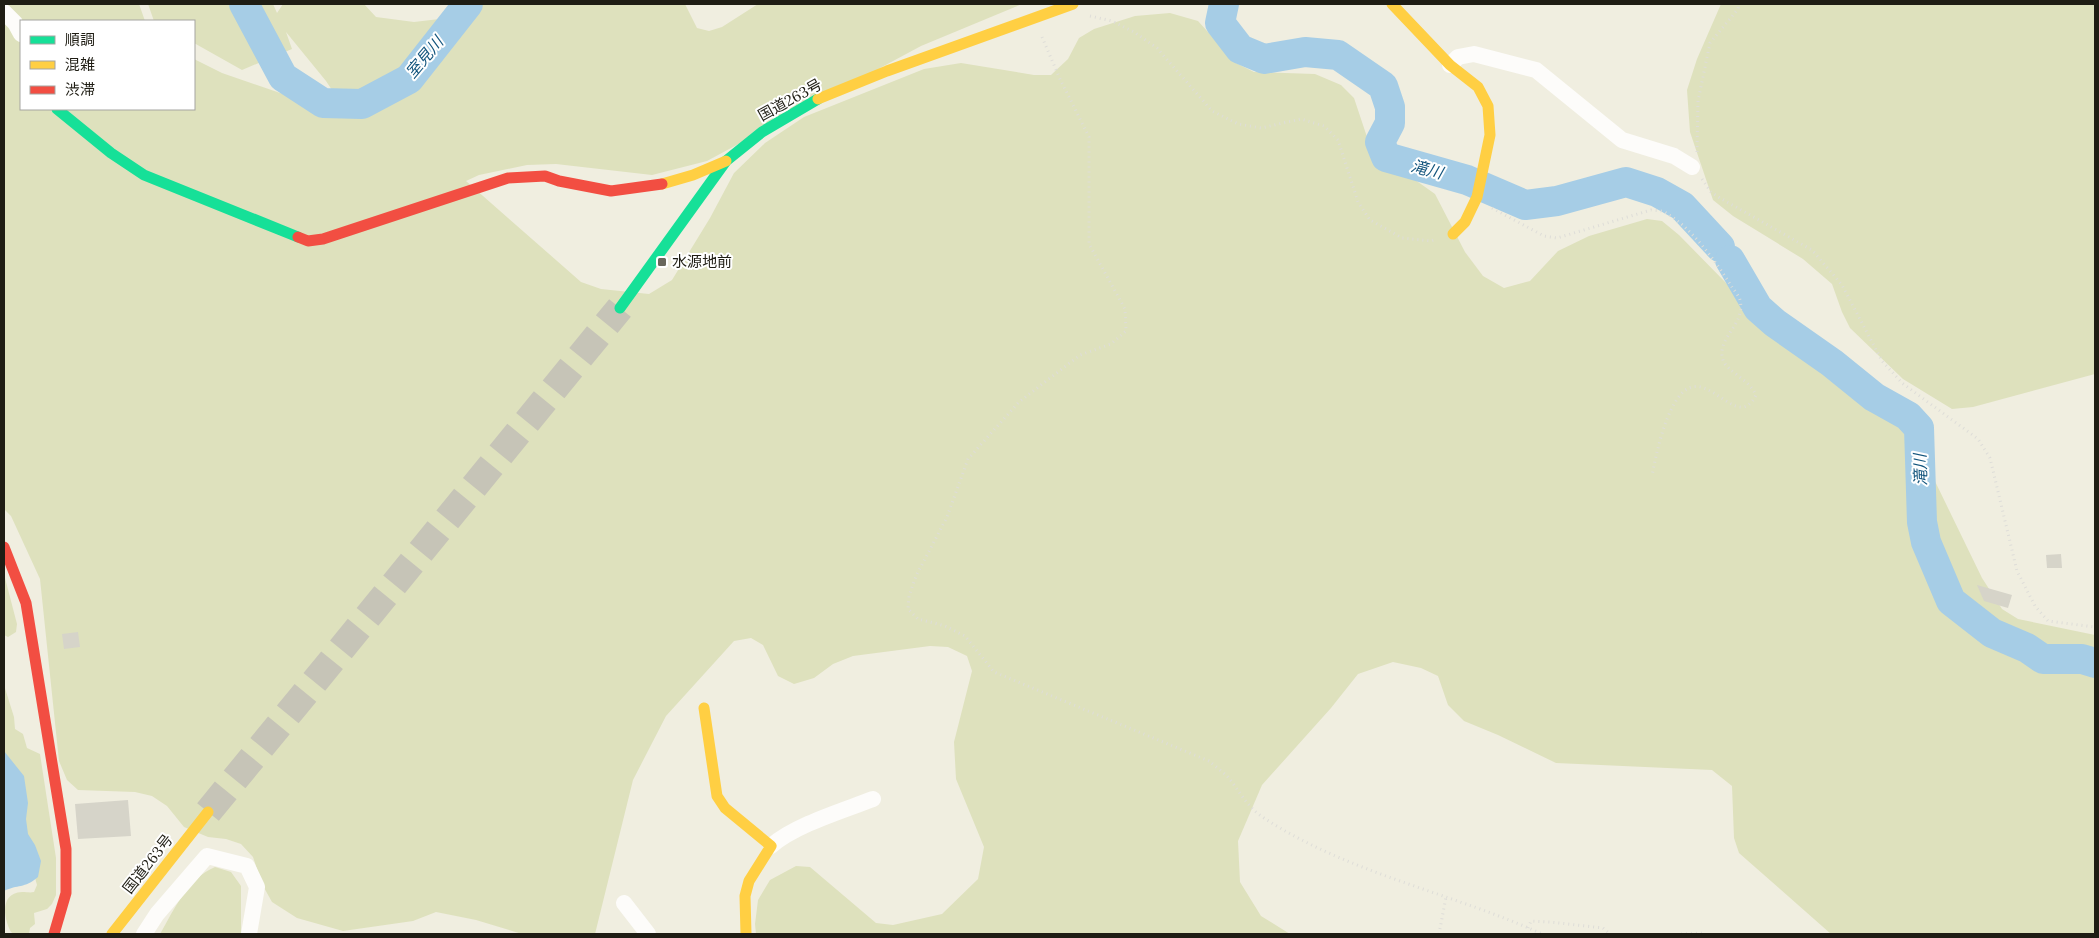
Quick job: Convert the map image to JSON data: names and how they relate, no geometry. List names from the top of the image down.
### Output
{
  "streets": {
    "main road": ["国道263号"]
  },
  "water": ["室見川", "滝川"],
  "places": {
    "transit": ["水源地前"]
  },
  "legend": ["順調", "混雑", "渋滞"]
}
